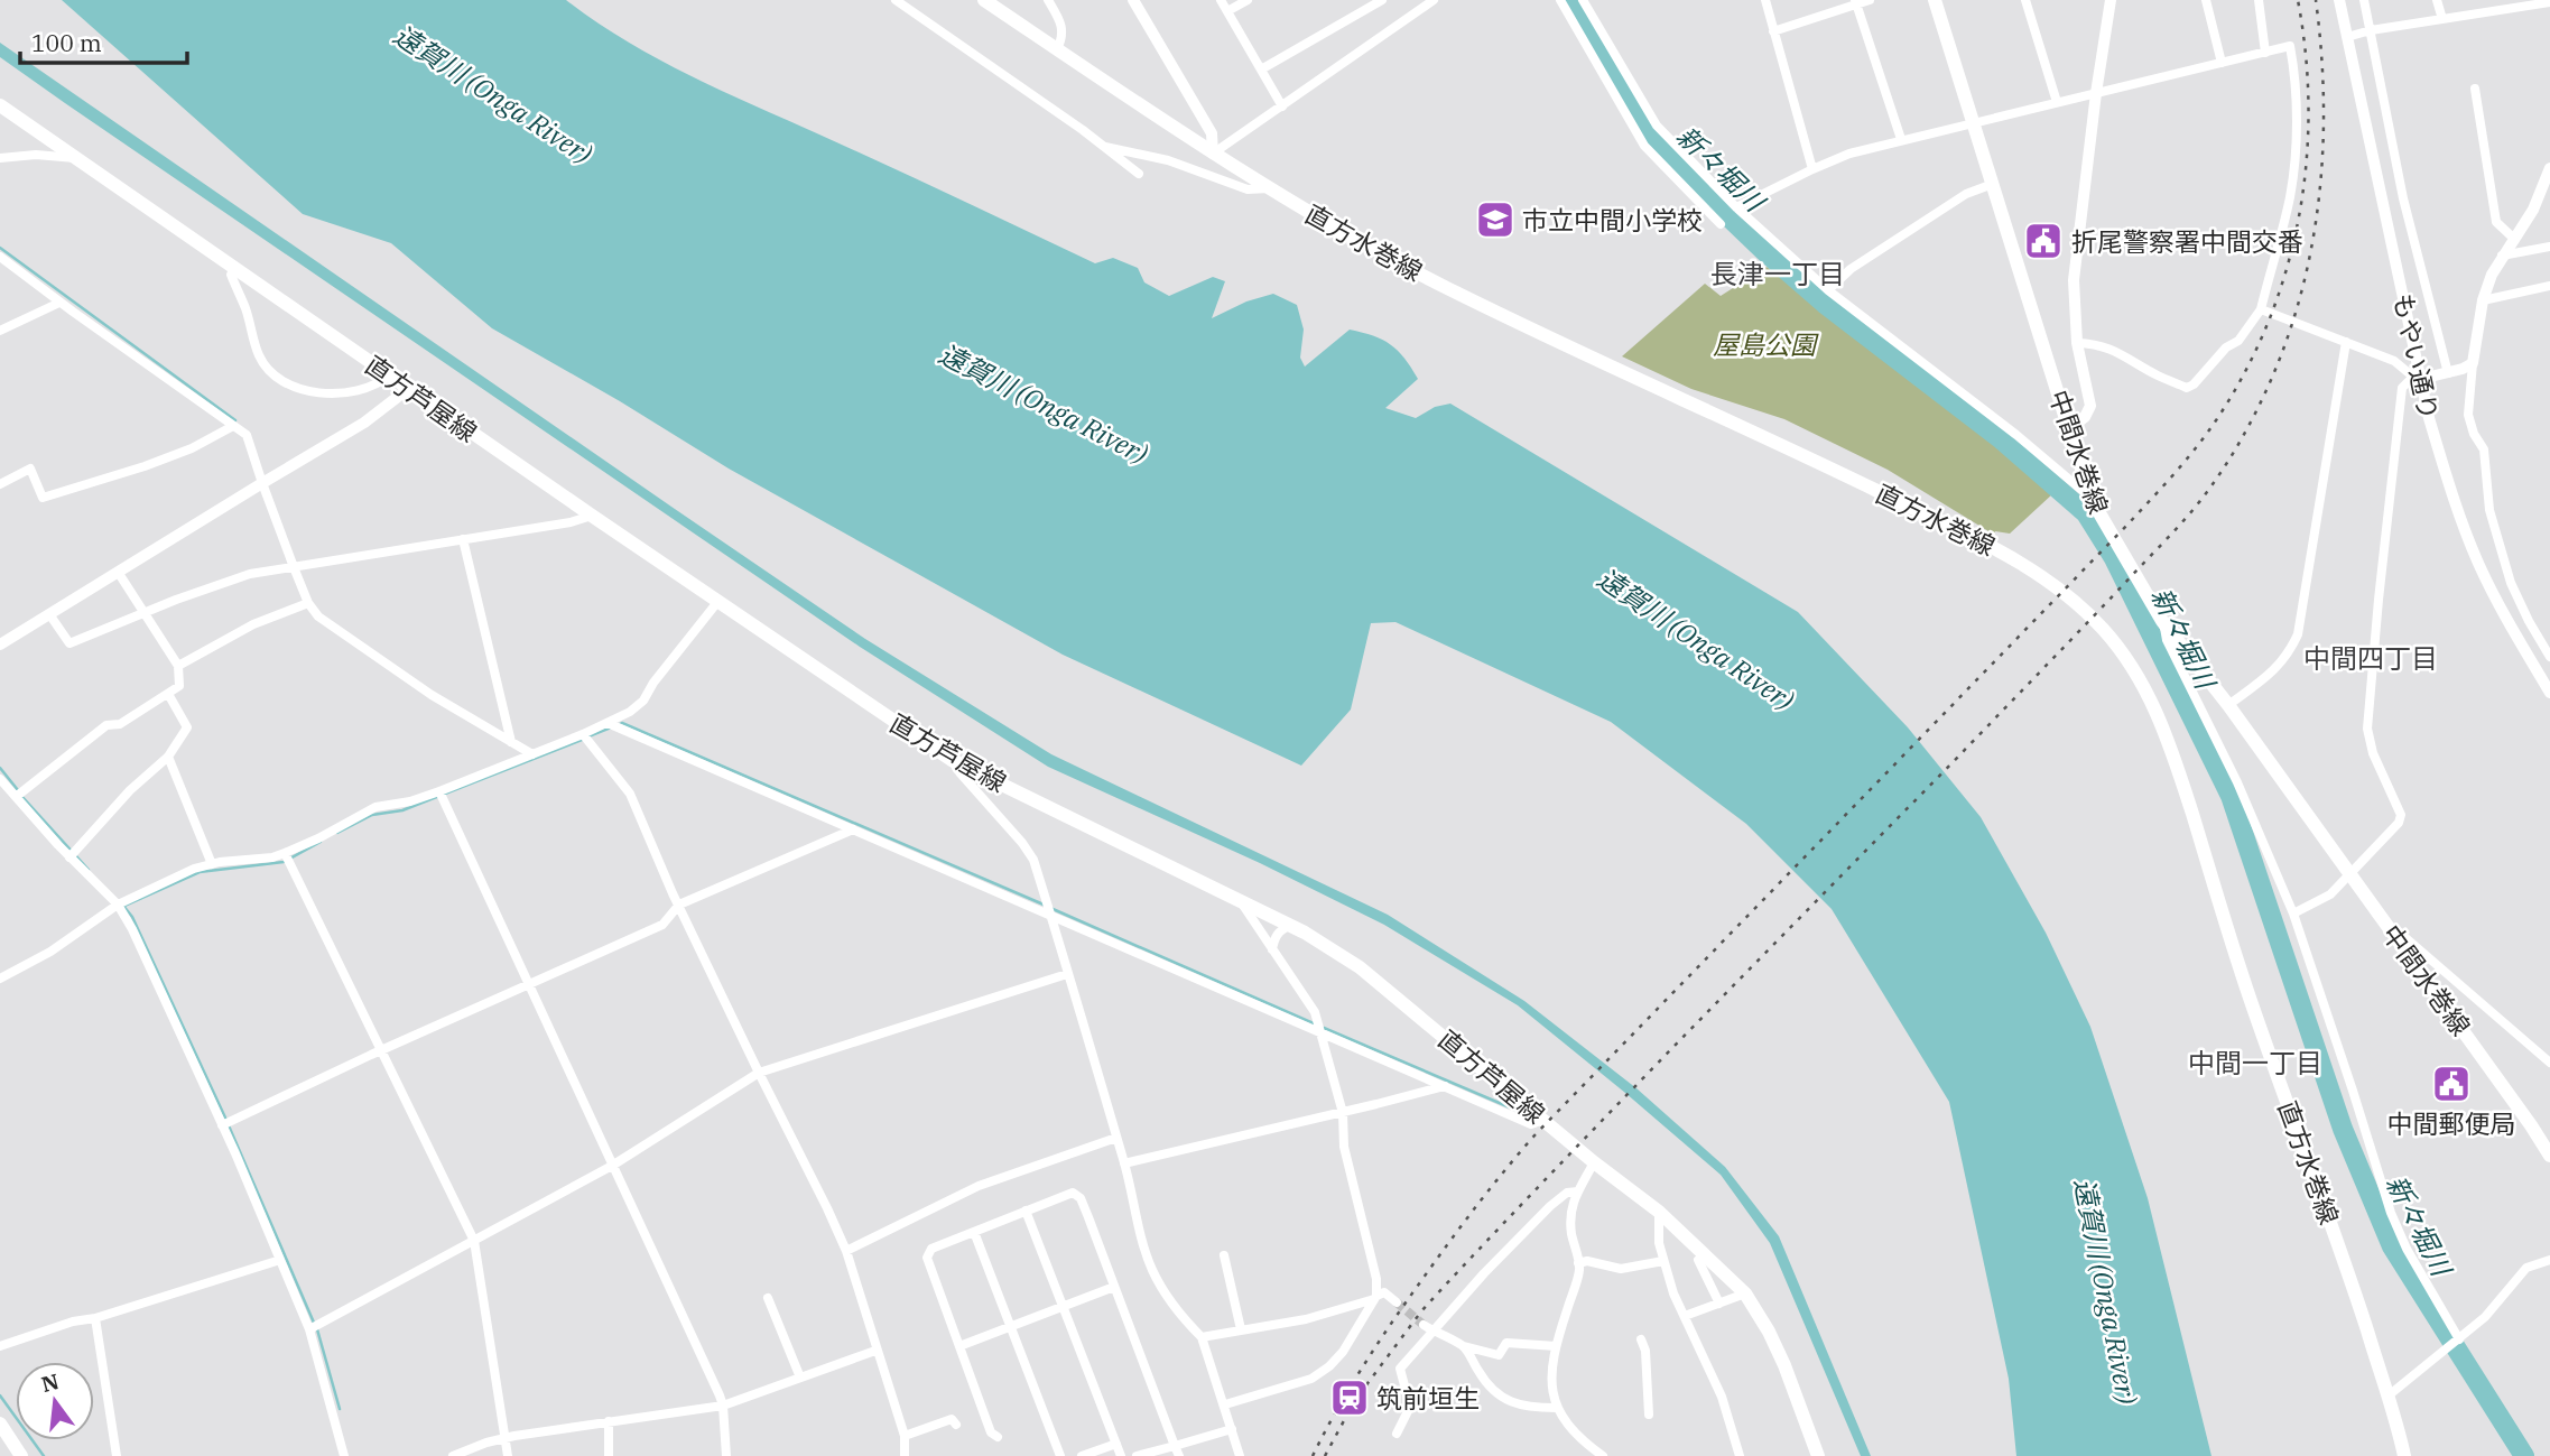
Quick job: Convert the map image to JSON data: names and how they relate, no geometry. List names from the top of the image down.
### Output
{
  "streets": {
    "main road": ["直方水巻線", "直方芦屋線", "中間水巻線"],
    "street": ["もやい通り"]
  },
  "districts": ["長津一丁目", "中間四丁目", "中間一丁目"],
  "water": ["遠賀川 (Onga River)", "新々堀川"],
  "parks": ["屋島公園"],
  "places": {
    "school or university": ["市立中間小学校"],
    "public building": ["折尾警察署中間交番", "中間郵便局"],
    "station": ["筑前垣生"]
  },
  "scale_bar": "100 m",
  "north": "top"
}
